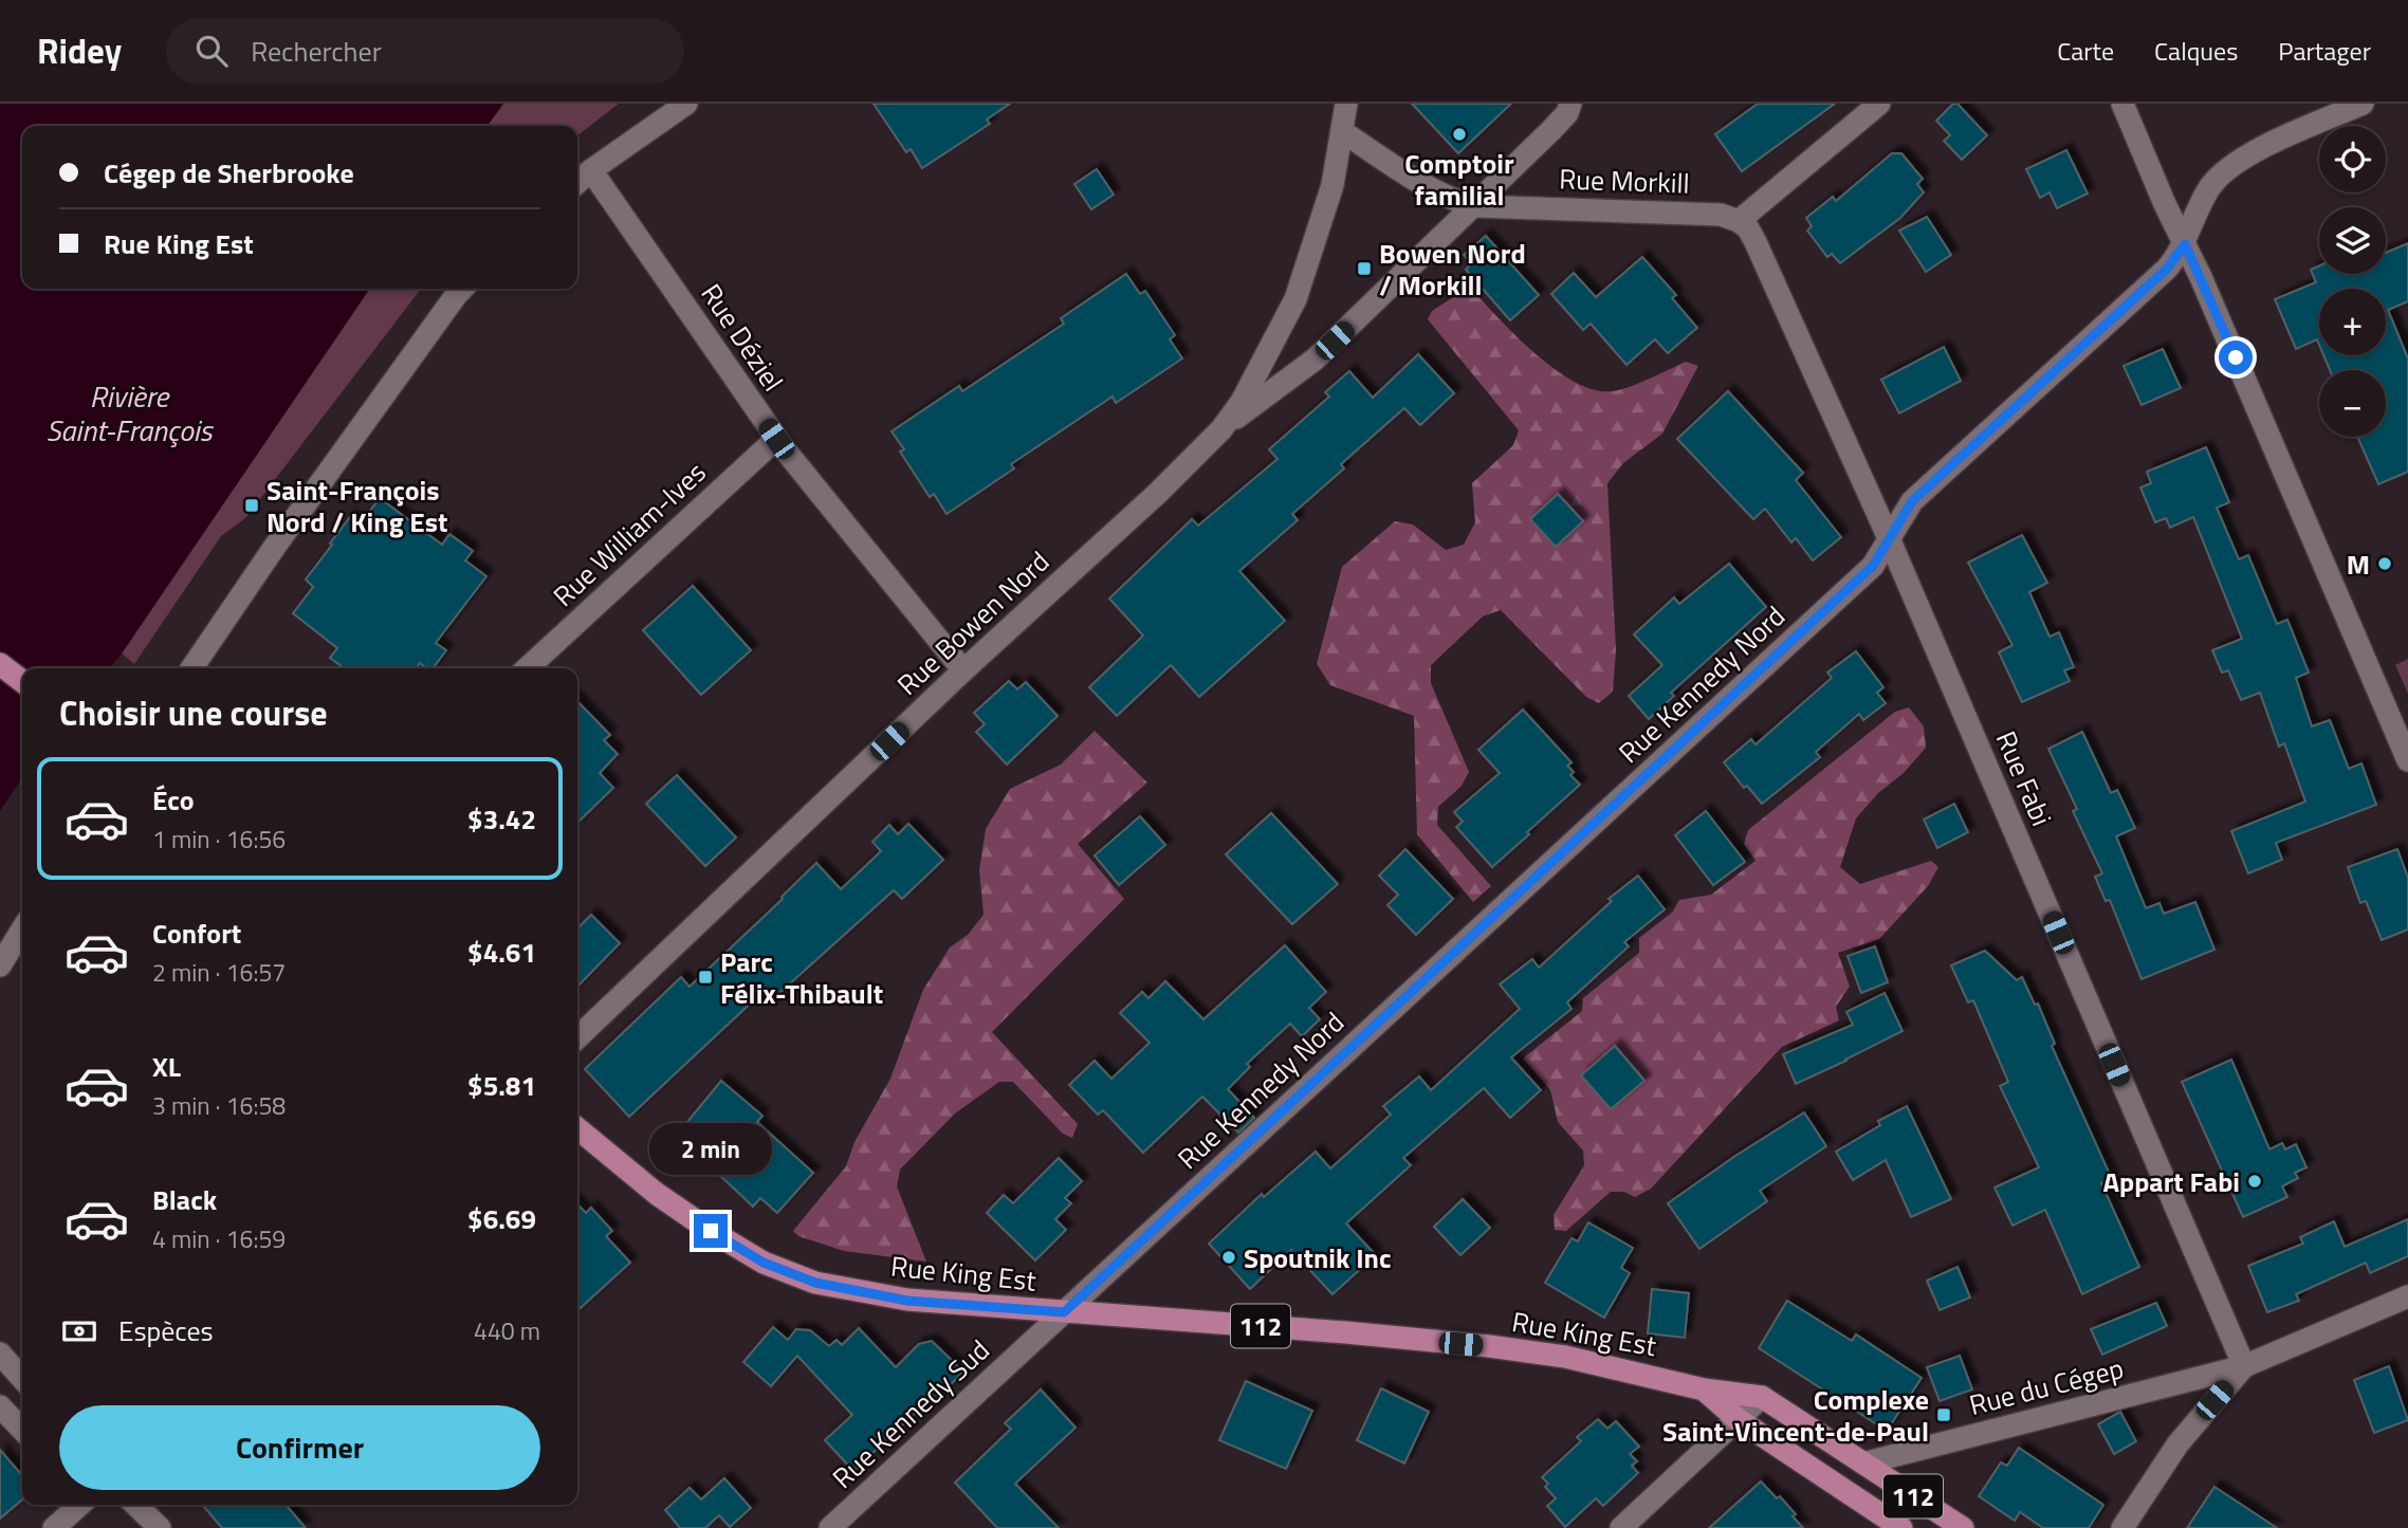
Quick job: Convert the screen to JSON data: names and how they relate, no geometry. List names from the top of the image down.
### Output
{
  "streets": {
    "main road": ["Rue King Est", "112"],
    "street": [
      "Rue Morkill",
      "Rue Déziel",
      "Rue William-Ives",
      "Rue Bowen Nord",
      "Rue Kennedy Nord",
      "Rue Fabi",
      "Rue du Cégep",
      "Rue Kennedy Sud"
    ]
  },
  "crossings": [
    ["Rue Morkill", "Rue Bowen Nord"],
    ["Rue Morkill", "Rue Fabi"],
    ["Rue Déziel", "Rue William-Ives"],
    ["Rue Déziel", "Rue Bowen Nord"],
    ["Rue Kennedy Nord", "Rue Fabi"],
    ["Rue Kennedy Nord", "Rue King Est"],
    ["Rue Kennedy Nord", "Rue Kennedy Sud"],
    ["Rue Fabi", "Rue du Cégep"],
    ["Rue King Est", "Rue du Cégep"],
    ["Rue King Est", "Rue Kennedy Sud"]
  ],
  "water": ["Rivière Saint-François"],
  "places": {
    "other": [
      "Comptoir familial",
      "M",
      "Appart Fabi",
      "Spoutnik Inc"
    ],
    "transit": [
      "Bowen Nord / Morkill",
      "Saint-François Nord / King Est",
      "Parc Félix-Thibault",
      "Complexe Saint-Vincent-de-Paul"
    ]
  },
  "page": {
    "header": "Ridey",
    "search": "Rechercher",
    "nav": ["Carte", "Calques", "Partager"],
    "map_buttons": ["+", "−"],
    "banner": ["Cégep de Sherbrooke", "Rue King Est"],
    "heading": "Choisir une course",
    "list": [
      {
        "name": "Éco",
        "note": "1 min · 16:56",
        "value": "$3.42"
      },
      {
        "name": "Confort",
        "note": "2 min · 16:57",
        "value": "$4.61"
      },
      {
        "name": "XL",
        "note": "3 min · 16:58",
        "value": "$5.81"
      },
      {
        "name": "Black",
        "note": "4 min · 16:59",
        "value": "$6.69"
      }
    ],
    "bubble": "2 min",
    "pay": ["Espèces", "440 m"],
    "buttons": "Confirmer"
  }
}
